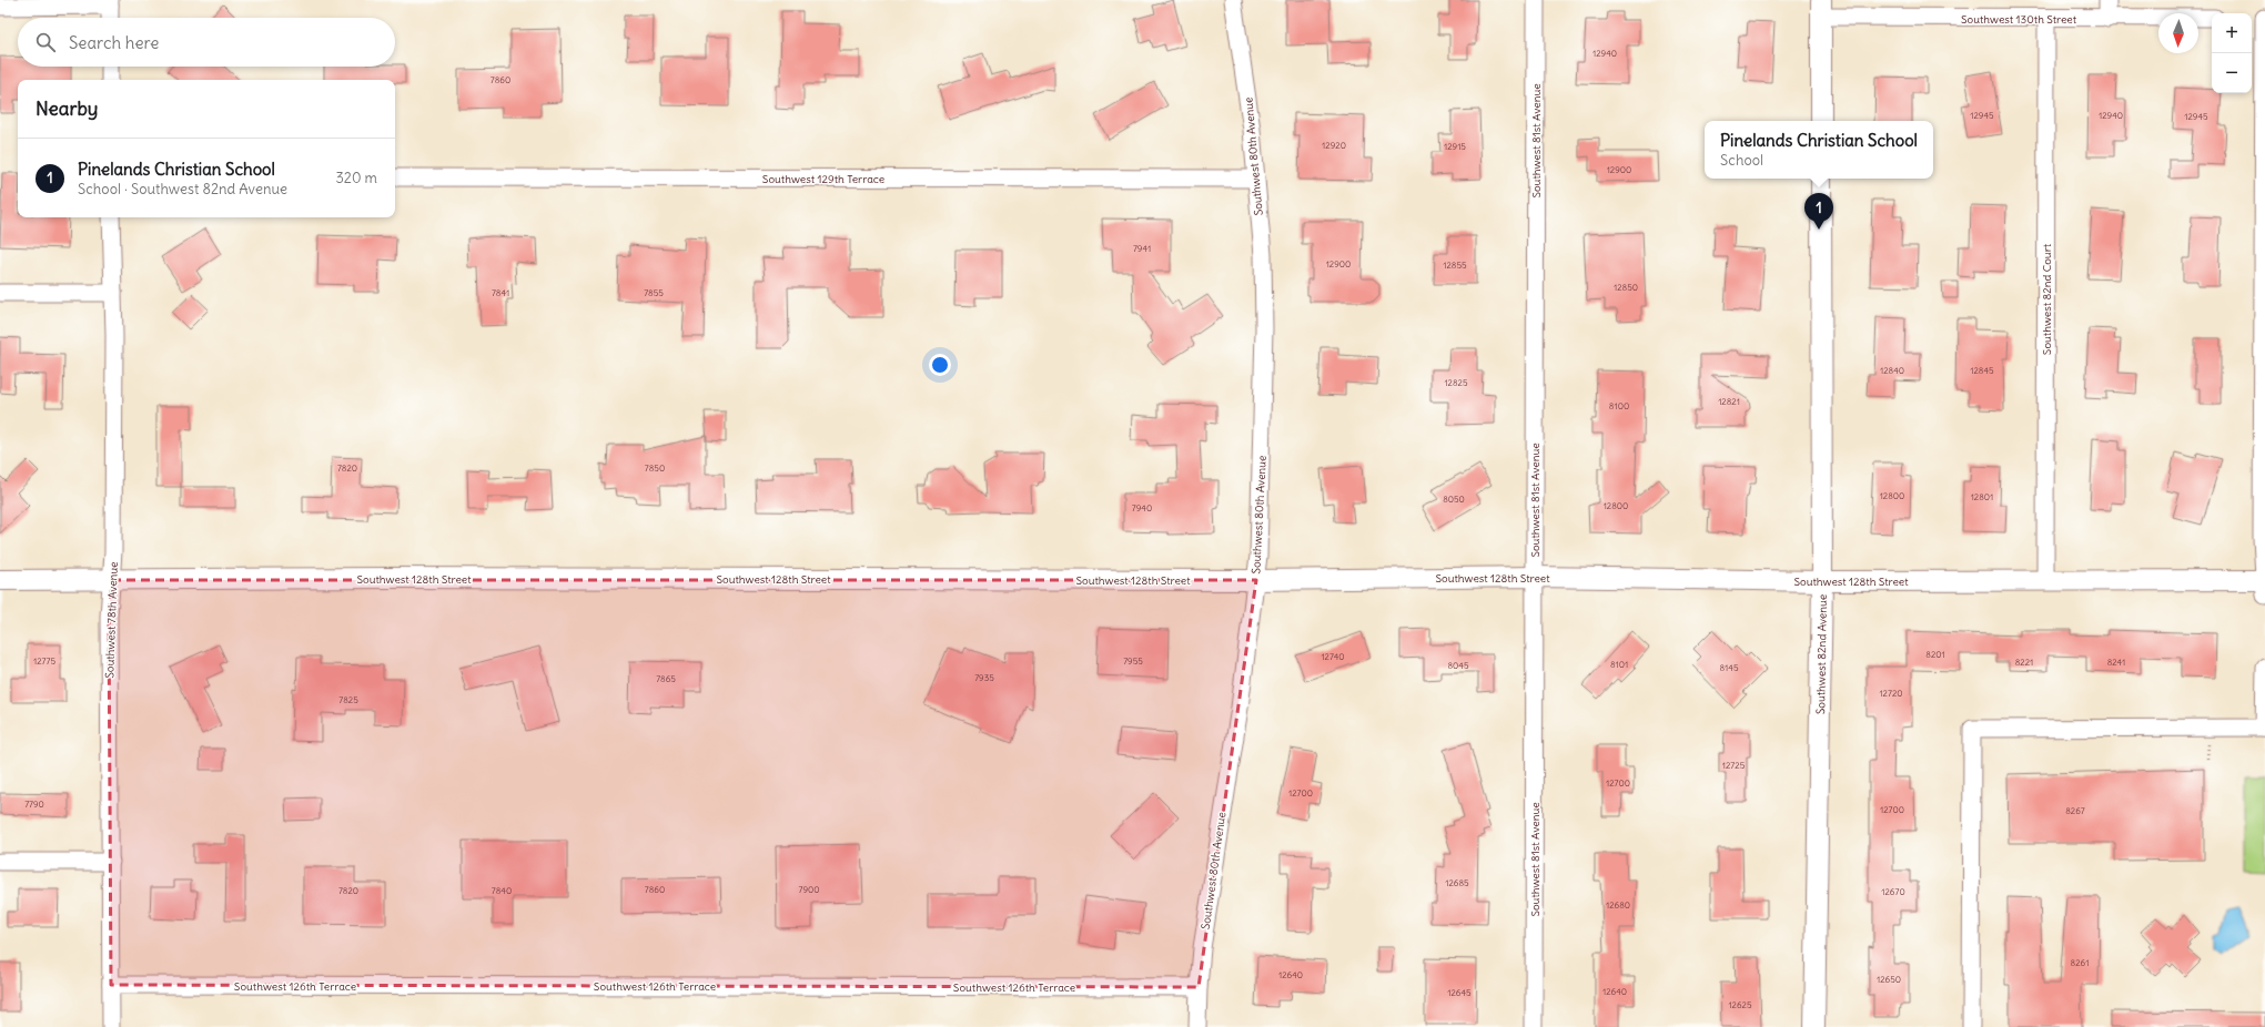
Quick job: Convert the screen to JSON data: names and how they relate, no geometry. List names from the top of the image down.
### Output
{
  "streets": {
    "street": [
      "Southwest 130th Street",
      "Southwest 81st Avenue",
      "Southwest 80th Avenue",
      "Southwest 129th Terrace",
      "Southwest 82nd Court",
      "Southwest 128th Street",
      "Southwest 78th Avenue",
      "Southwest 82nd Avenue",
      "Southwest 126th Terrace"
    ]
  },
  "crossings": [
    ["Southwest 130th Street", "Southwest 82nd Court"],
    ["Southwest 81st Avenue", "Southwest 128th Street"],
    ["Southwest 80th Avenue", "Southwest 129th Terrace"],
    ["Southwest 80th Avenue", "Southwest 128th Street"],
    ["Southwest 80th Avenue", "Southwest 126th Terrace"],
    ["Southwest 82nd Court", "Southwest 128th Street"],
    ["Southwest 128th Street", "Southwest 78th Avenue"],
    ["Southwest 128th Street", "Southwest 82nd Avenue"],
    ["Southwest 78th Avenue", "Southwest 126th Terrace"]
  ],
  "house_numbers": [
    "12940",
    "7860",
    "12945",
    "12940",
    "12945",
    "12920",
    "12915",
    "12900",
    "7941",
    "12900",
    "12855",
    "12850",
    "7841",
    "7855",
    "12840",
    "12845",
    "12825",
    "12821",
    "8100",
    "7820",
    "7850",
    "12800",
    "12801",
    "8050",
    "12800",
    "7940",
    "8201",
    "12740",
    "12775",
    "7955",
    "8221",
    "8241",
    "8101",
    "8045",
    "8145",
    "7935",
    "7865",
    "12720",
    "7825",
    "12725",
    "12700",
    "12700",
    "7790",
    "12700",
    "8267",
    "12685",
    "7860",
    "7900",
    "7820",
    "7840",
    "12670",
    "12680",
    "8261",
    "12640",
    "12650",
    "12640",
    "12645",
    "12625"
  ],
  "north": "bottom",
  "page": {
    "map_buttons": ["+", "−"],
    "search": "Search here",
    "heading": "Nearby",
    "popup": ["Pinelands Christian School", "School"],
    "list": [
      {
        "mark": "1",
        "name": "Pinelands Christian School",
        "note": "School · Southwest 82nd Avenue",
        "value": "320 m"
      }
    ],
    "pins": "1"
  }
}
